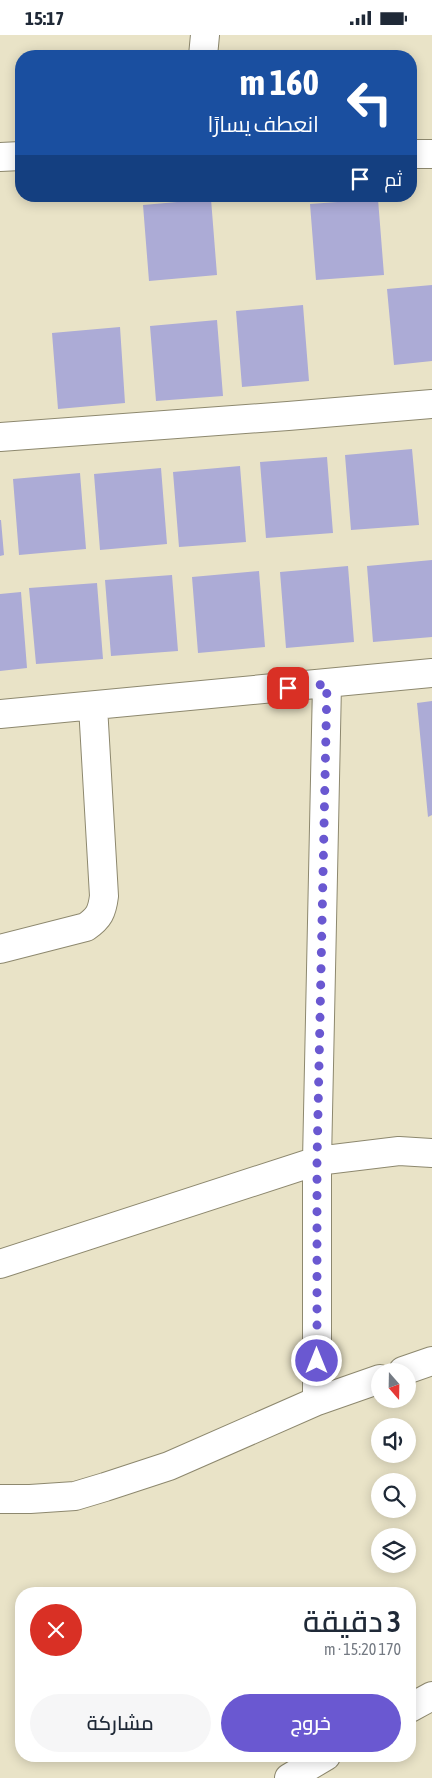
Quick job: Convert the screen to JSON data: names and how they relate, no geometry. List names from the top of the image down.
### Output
{
  "north": "bottom",
  "page": {
    "status": "15:17",
    "turn": ["160 m", "انعطف يسارًا"],
    "then": "ثم",
    "heading": ["3 دقيقة", "170 m · 15:20"],
    "buttons": ["خروج", "مشاركة"]
  }
}
